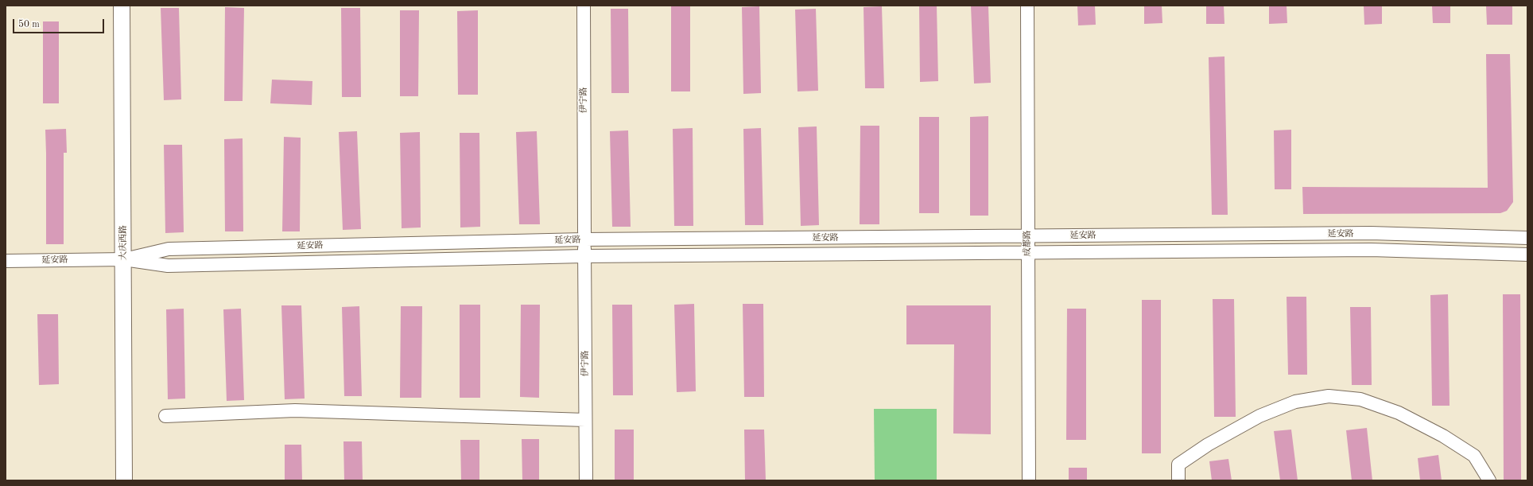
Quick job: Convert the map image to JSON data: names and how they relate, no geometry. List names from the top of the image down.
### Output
{
  "streets": {
    "main road": ["大庆西路"],
    "street": ["伊宁路", "延安路", "成都路"]
  },
  "crossings": [
    ["伊宁路", "延安路"],
    ["延安路", "大庆西路"],
    ["延安路", "成都路"]
  ],
  "scale_bar": "50 m"
}
